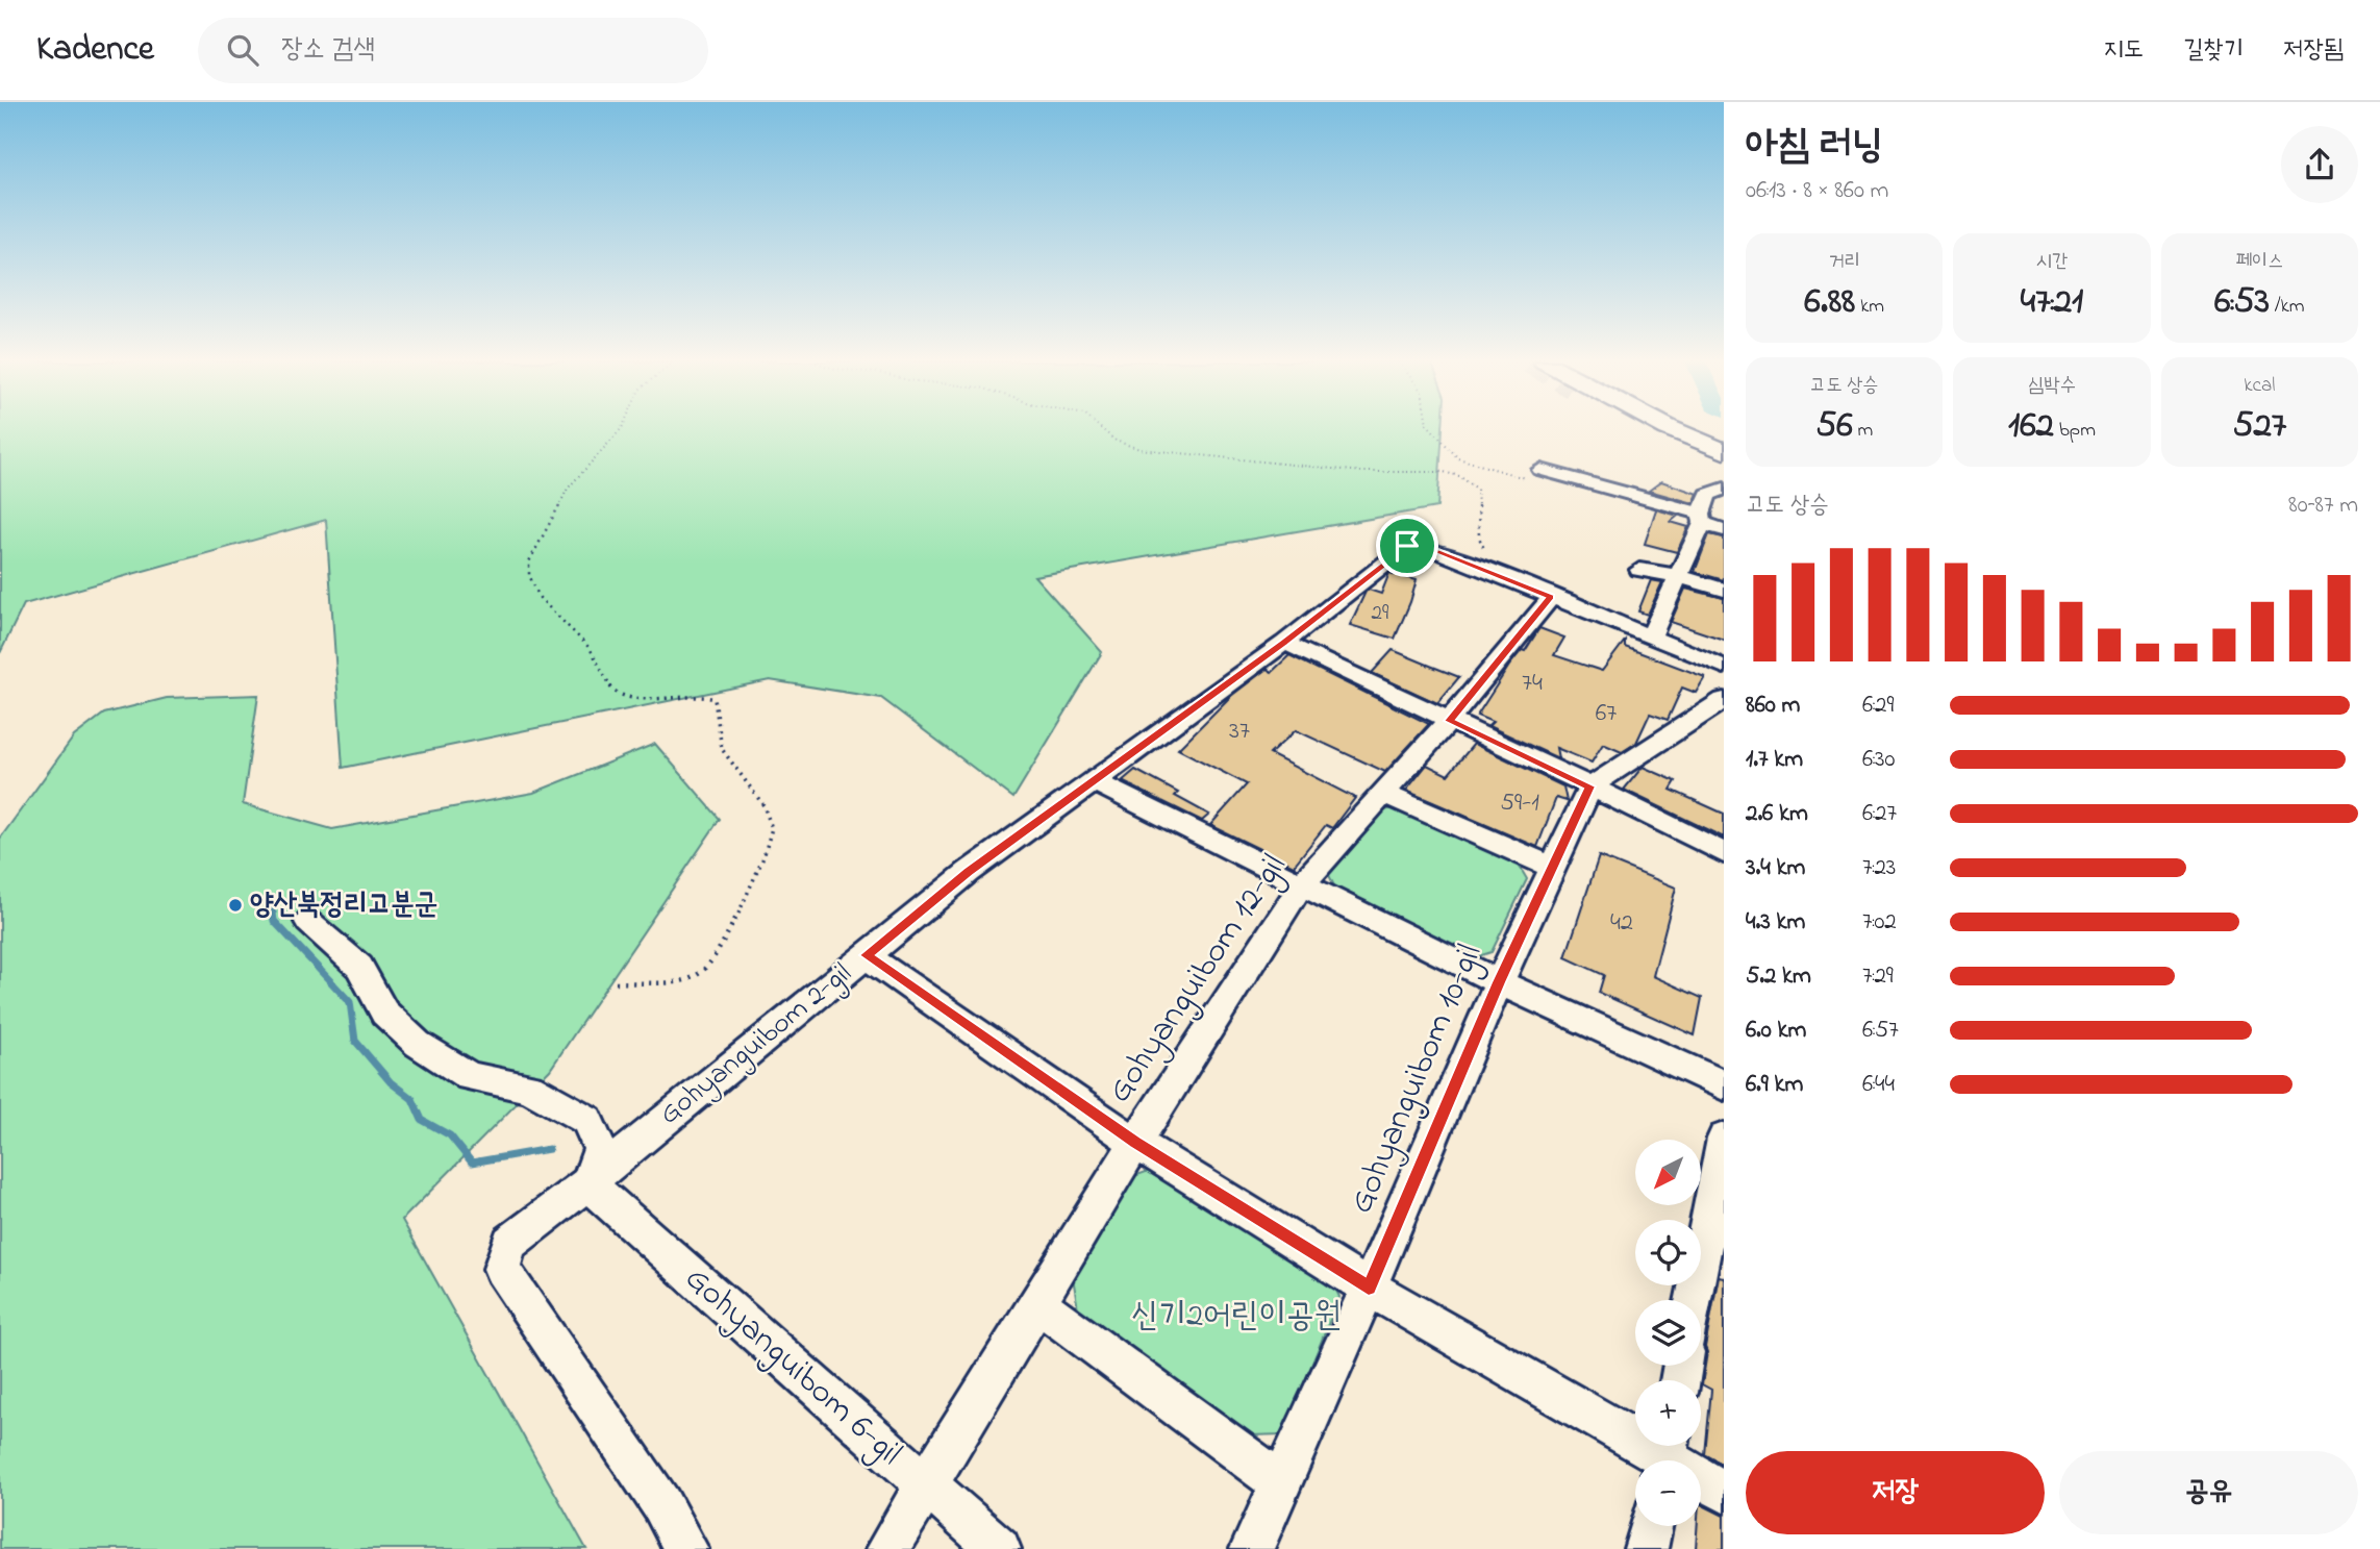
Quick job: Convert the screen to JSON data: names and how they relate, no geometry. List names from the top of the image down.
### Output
{
  "streets": {
    "street": [
      "Gohyanguibom 12-gil",
      "Gohyanguibom 2-gil",
      "Gohyanguibom 10-gil",
      "Gohyanguibom 6-gil"
    ]
  },
  "crossings": [
    ["Gohyanguibom 12-gil", "Gohyanguibom 2-gil"],
    ["Gohyanguibom 12-gil", "Gohyanguibom 6-gil"],
    ["Gohyanguibom 2-gil", "Gohyanguibom 6-gil"]
  ],
  "parks": ["신기2어린이공원"],
  "places": ["양산북정리고분군"],
  "house_numbers": [
    "29",
    "74",
    "67",
    "37",
    "59-1",
    "42"
  ],
  "north": "bottom left",
  "page": {
    "header": "Kadence",
    "search": "장소 검색",
    "nav": ["지도", "길찾기", "저장됨"],
    "heading": ["아침 러닝", "06:13 · 8 × 860 m"],
    "stats": [
      ["거리", "6.88 km"],
      ["시간", "47:21"],
      ["페이스", "6:53 /km"],
      ["고도 상승", "56 m"],
      ["심박수", "162 bpm"],
      ["kcal", "527"]
    ],
    "chart": ["고도 상승", "80–87 m"],
    "list": [
      {
        "name": "860 m",
        "note": "6:29"
      },
      {
        "name": "1.7 km",
        "note": "6:30"
      },
      {
        "name": "2.6 km",
        "note": "6:27"
      },
      {
        "name": "3.4 km",
        "note": "7:23"
      },
      {
        "name": "4.3 km",
        "note": "7:02"
      },
      {
        "name": "5.2 km",
        "note": "7:29"
      },
      {
        "name": "6.0 km",
        "note": "6:57"
      },
      {
        "name": "6.9 km",
        "note": "6:44"
      }
    ],
    "map_buttons": ["+", "−"],
    "buttons": ["저장", "공유"]
  }
}
